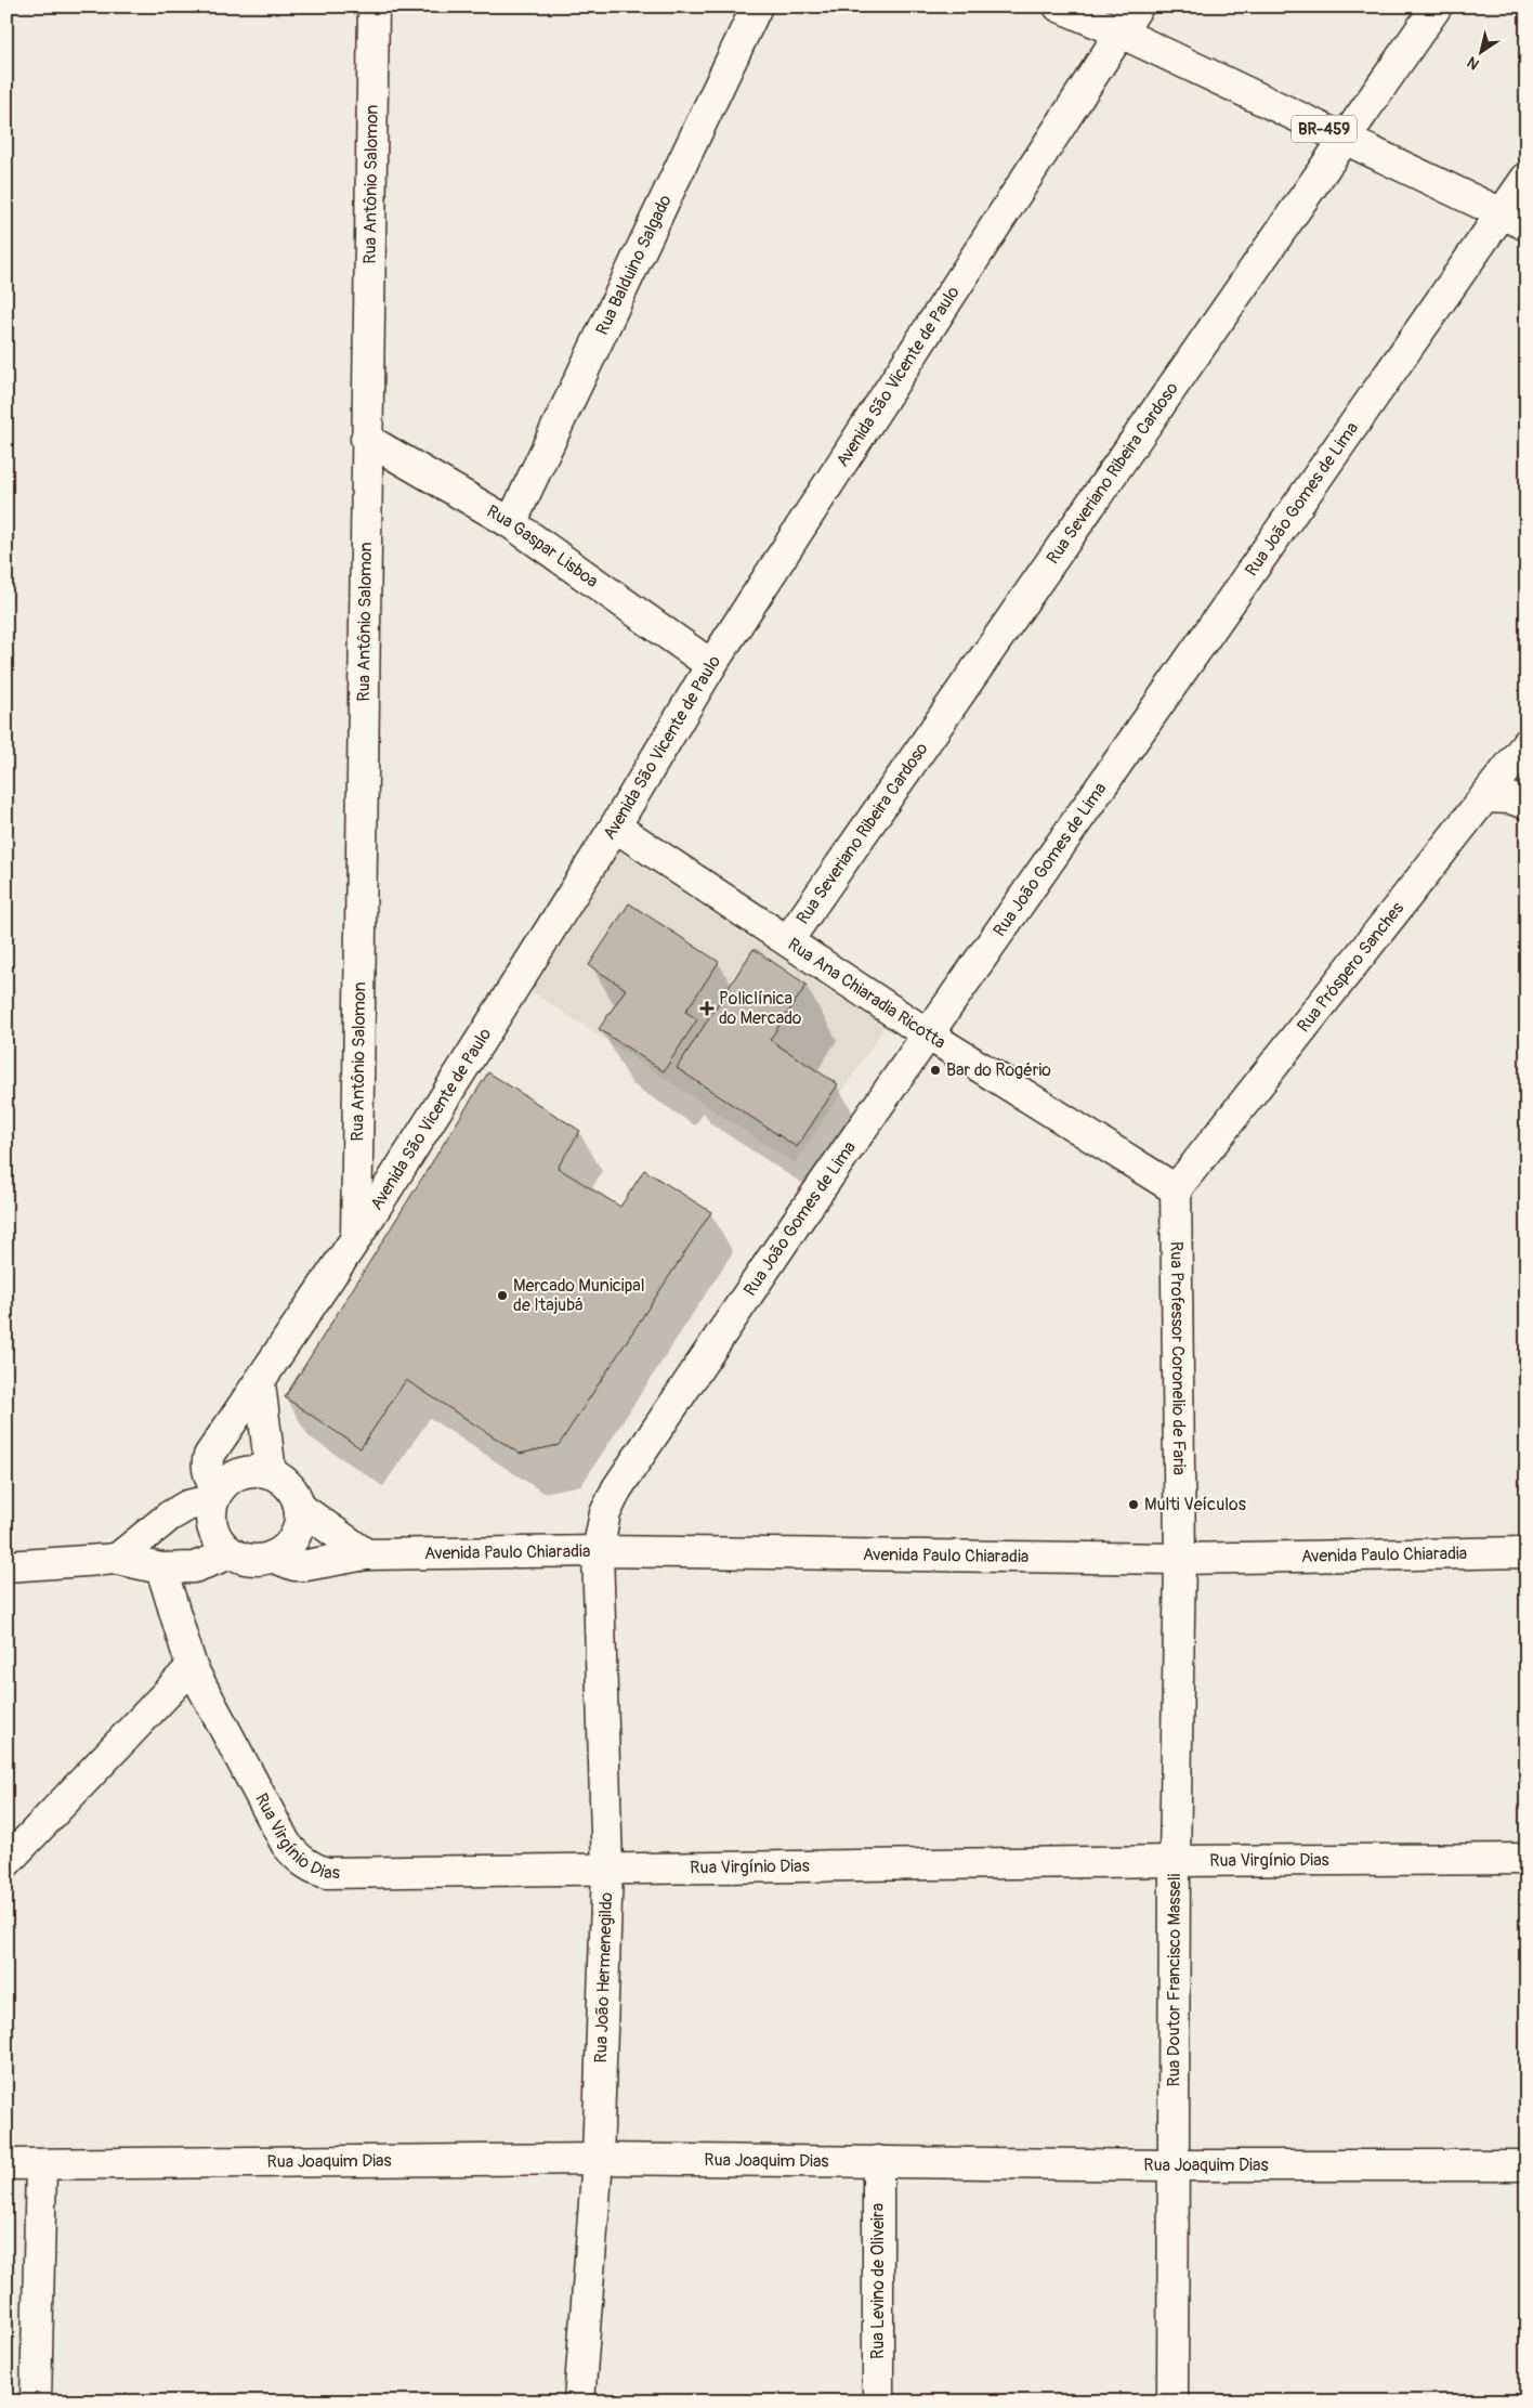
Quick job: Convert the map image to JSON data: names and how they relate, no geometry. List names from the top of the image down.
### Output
{
  "streets": {
    "main road": [
      "BR-459",
      "Rua Antônio Salomon",
      "Rua Balduino Salgado",
      "Avenida São Vicente de Paulo",
      "Rua Severiano Ribeira Cardoso",
      "Rua João Gomes de Lima",
      "Rua Gaspar Lisboa",
      "Rua Próspero Sanches",
      "Rua Ana Chiaradia Ricotta",
      "Rua Professor Coronelio de Faria",
      "Avenida Paulo Chiaradia",
      "Rua Virgínio Dias",
      "Rua João Hermenegildo",
      "Rua Doutor Francisco Masseli",
      "Rua Joaquim Dias",
      "Rua Levino de Oliveira"
    ]
  },
  "crossings": [
    ["BR-459", "Avenida São Vicente de Paulo"],
    ["BR-459", "Rua Severiano Ribeira Cardoso"],
    ["BR-459", "Rua João Gomes de Lima"],
    ["Rua Antônio Salomon", "Avenida São Vicente de Paulo"],
    ["Rua Antônio Salomon", "Rua Gaspar Lisboa"],
    ["Rua Balduino Salgado", "Rua Gaspar Lisboa"],
    ["Avenida São Vicente de Paulo", "Rua Gaspar Lisboa"],
    ["Avenida São Vicente de Paulo", "Rua Ana Chiaradia Ricotta"],
    ["Avenida São Vicente de Paulo", "Avenida Paulo Chiaradia"],
    ["Rua Severiano Ribeira Cardoso", "Rua Ana Chiaradia Ricotta"],
    ["Rua João Gomes de Lima", "Rua Ana Chiaradia Ricotta"],
    ["Rua João Gomes de Lima", "Avenida Paulo Chiaradia"],
    ["Rua João Gomes de Lima", "Rua João Hermenegildo"],
    ["Rua Próspero Sanches", "Rua Ana Chiaradia Ricotta"],
    ["Rua Próspero Sanches", "Rua Professor Coronelio de Faria"],
    ["Rua Ana Chiaradia Ricotta", "Rua Professor Coronelio de Faria"],
    ["Rua Professor Coronelio de Faria", "Avenida Paulo Chiaradia"],
    ["Rua Professor Coronelio de Faria", "Rua Doutor Francisco Masseli"],
    ["Avenida Paulo Chiaradia", "Rua João Hermenegildo"],
    ["Avenida Paulo Chiaradia", "Rua Doutor Francisco Masseli"],
    ["Rua Virgínio Dias", "Rua João Hermenegildo"],
    ["Rua Virgínio Dias", "Rua Doutor Francisco Masseli"],
    ["Rua João Hermenegildo", "Rua Joaquim Dias"],
    ["Rua Doutor Francisco Masseli", "Rua Joaquim Dias"],
    ["Rua Joaquim Dias", "Rua Levino de Oliveira"]
  ],
  "places": {
    "health": ["Policlínica do Mercado"],
    "other": ["Bar do Rogério", "Mercado Municipal de Itajubá", "Multi Veículos"]
  },
  "north": "bottom left"
}
